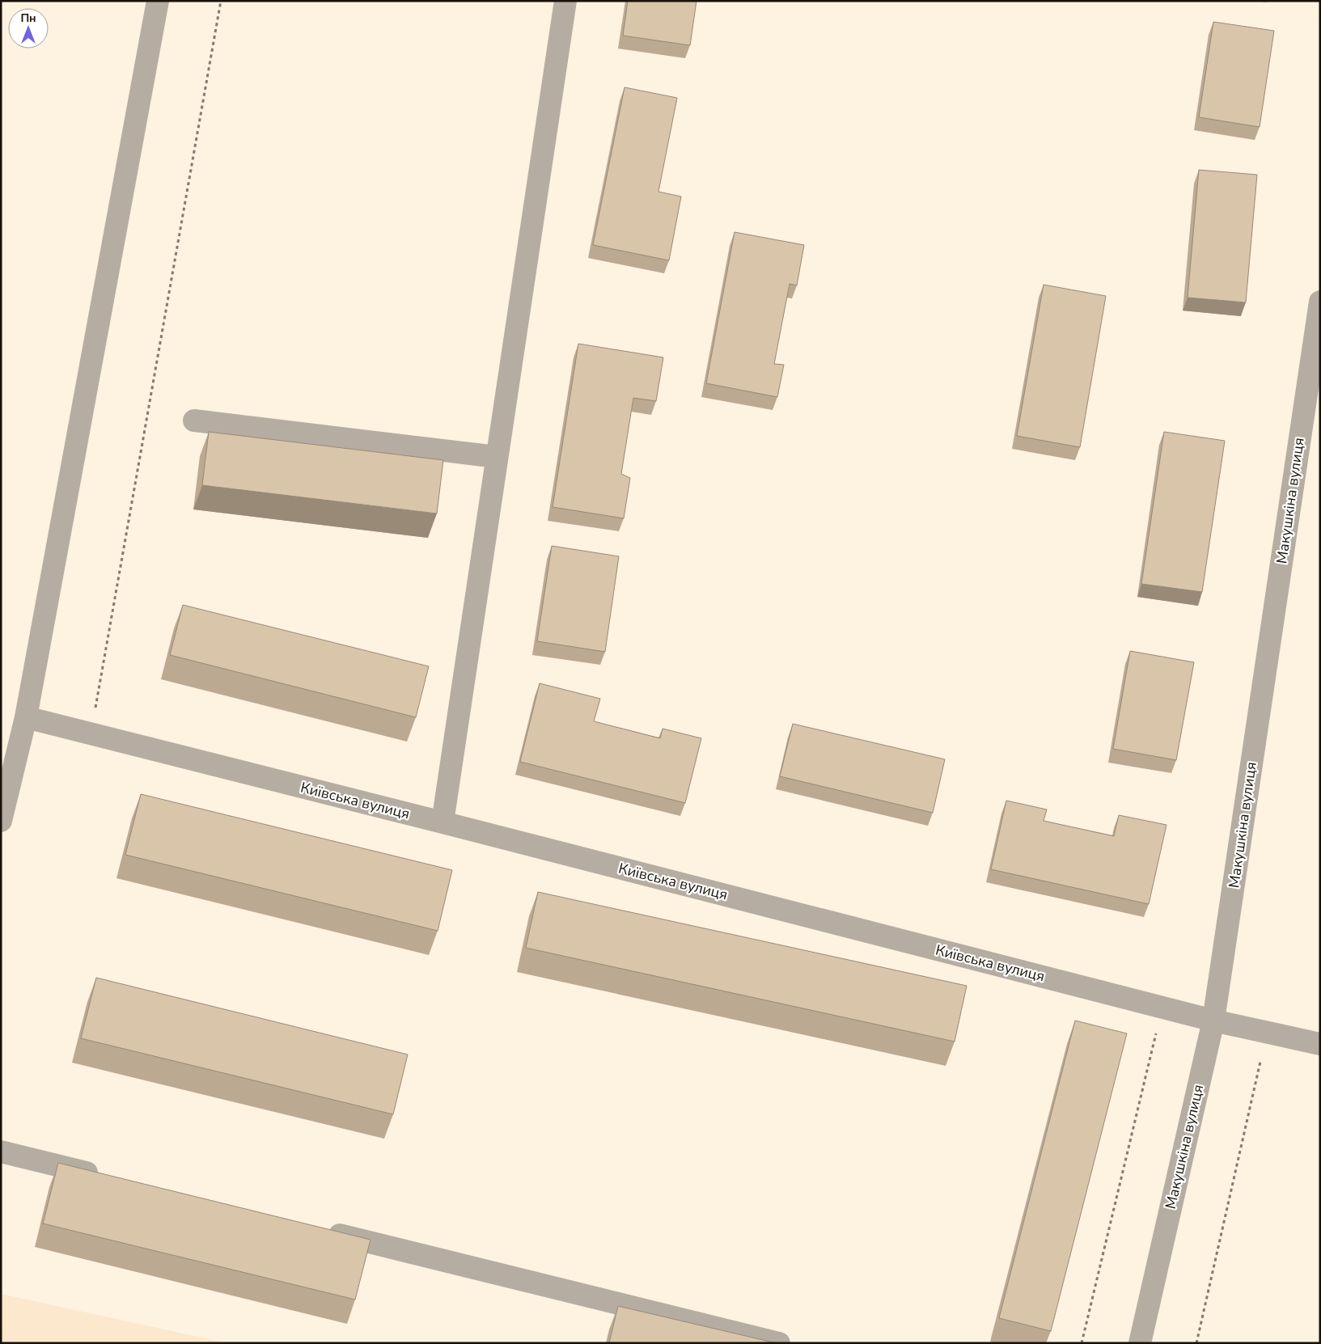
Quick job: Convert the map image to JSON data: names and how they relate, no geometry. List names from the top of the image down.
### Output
{
  "streets": {
    "street": ["Макушкіна вулиця", "Київська вулиця"]
  },
  "crossings": [
    ["Макушкіна вулиця", "Київська вулиця"]
  ],
  "north": "top"
}
